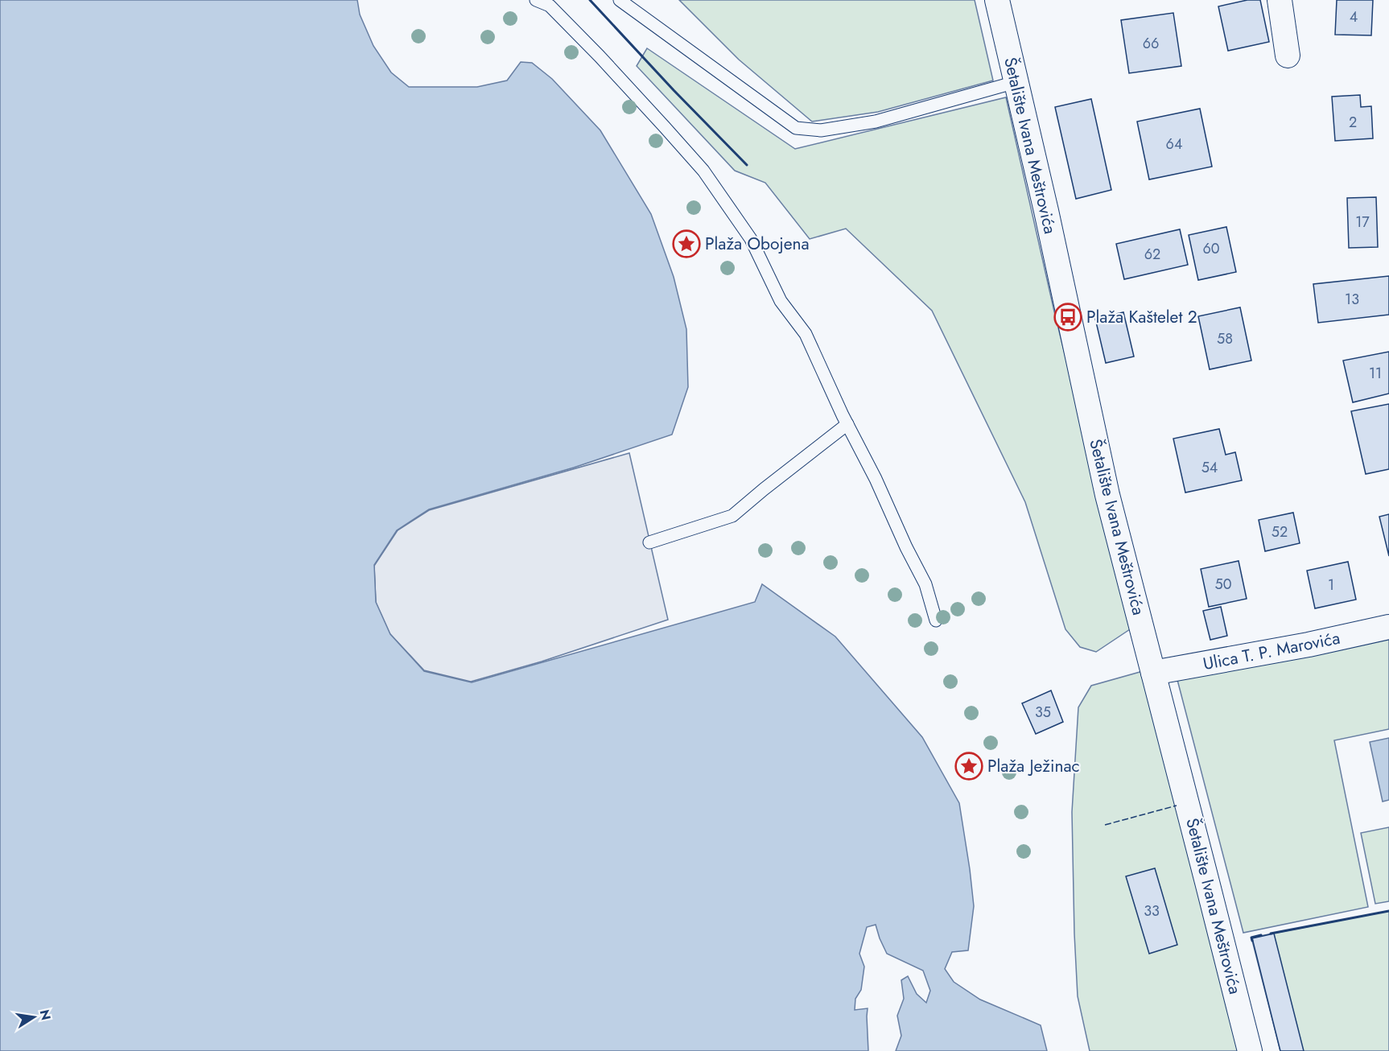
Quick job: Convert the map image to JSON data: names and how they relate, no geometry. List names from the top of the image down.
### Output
{
  "streets": {
    "street": ["Šetalište Ivana Meštrovića", "Ulica T. P. Marovića"]
  },
  "crossings": [
    ["Šetalište Ivana Meštrovića", "Ulica T. P. Marovića"]
  ],
  "places": {
    "place": ["Plaža Obojena", "Plaža Ježinac"],
    "bus stop": ["Plaža Kaštelet 2"]
  },
  "house_numbers": [
    "4",
    "66",
    "2",
    "64",
    "17",
    "60",
    "62",
    "13",
    "58",
    "11",
    "54",
    "52",
    "50",
    "1",
    "35",
    "33"
  ],
  "north": "right"
}
